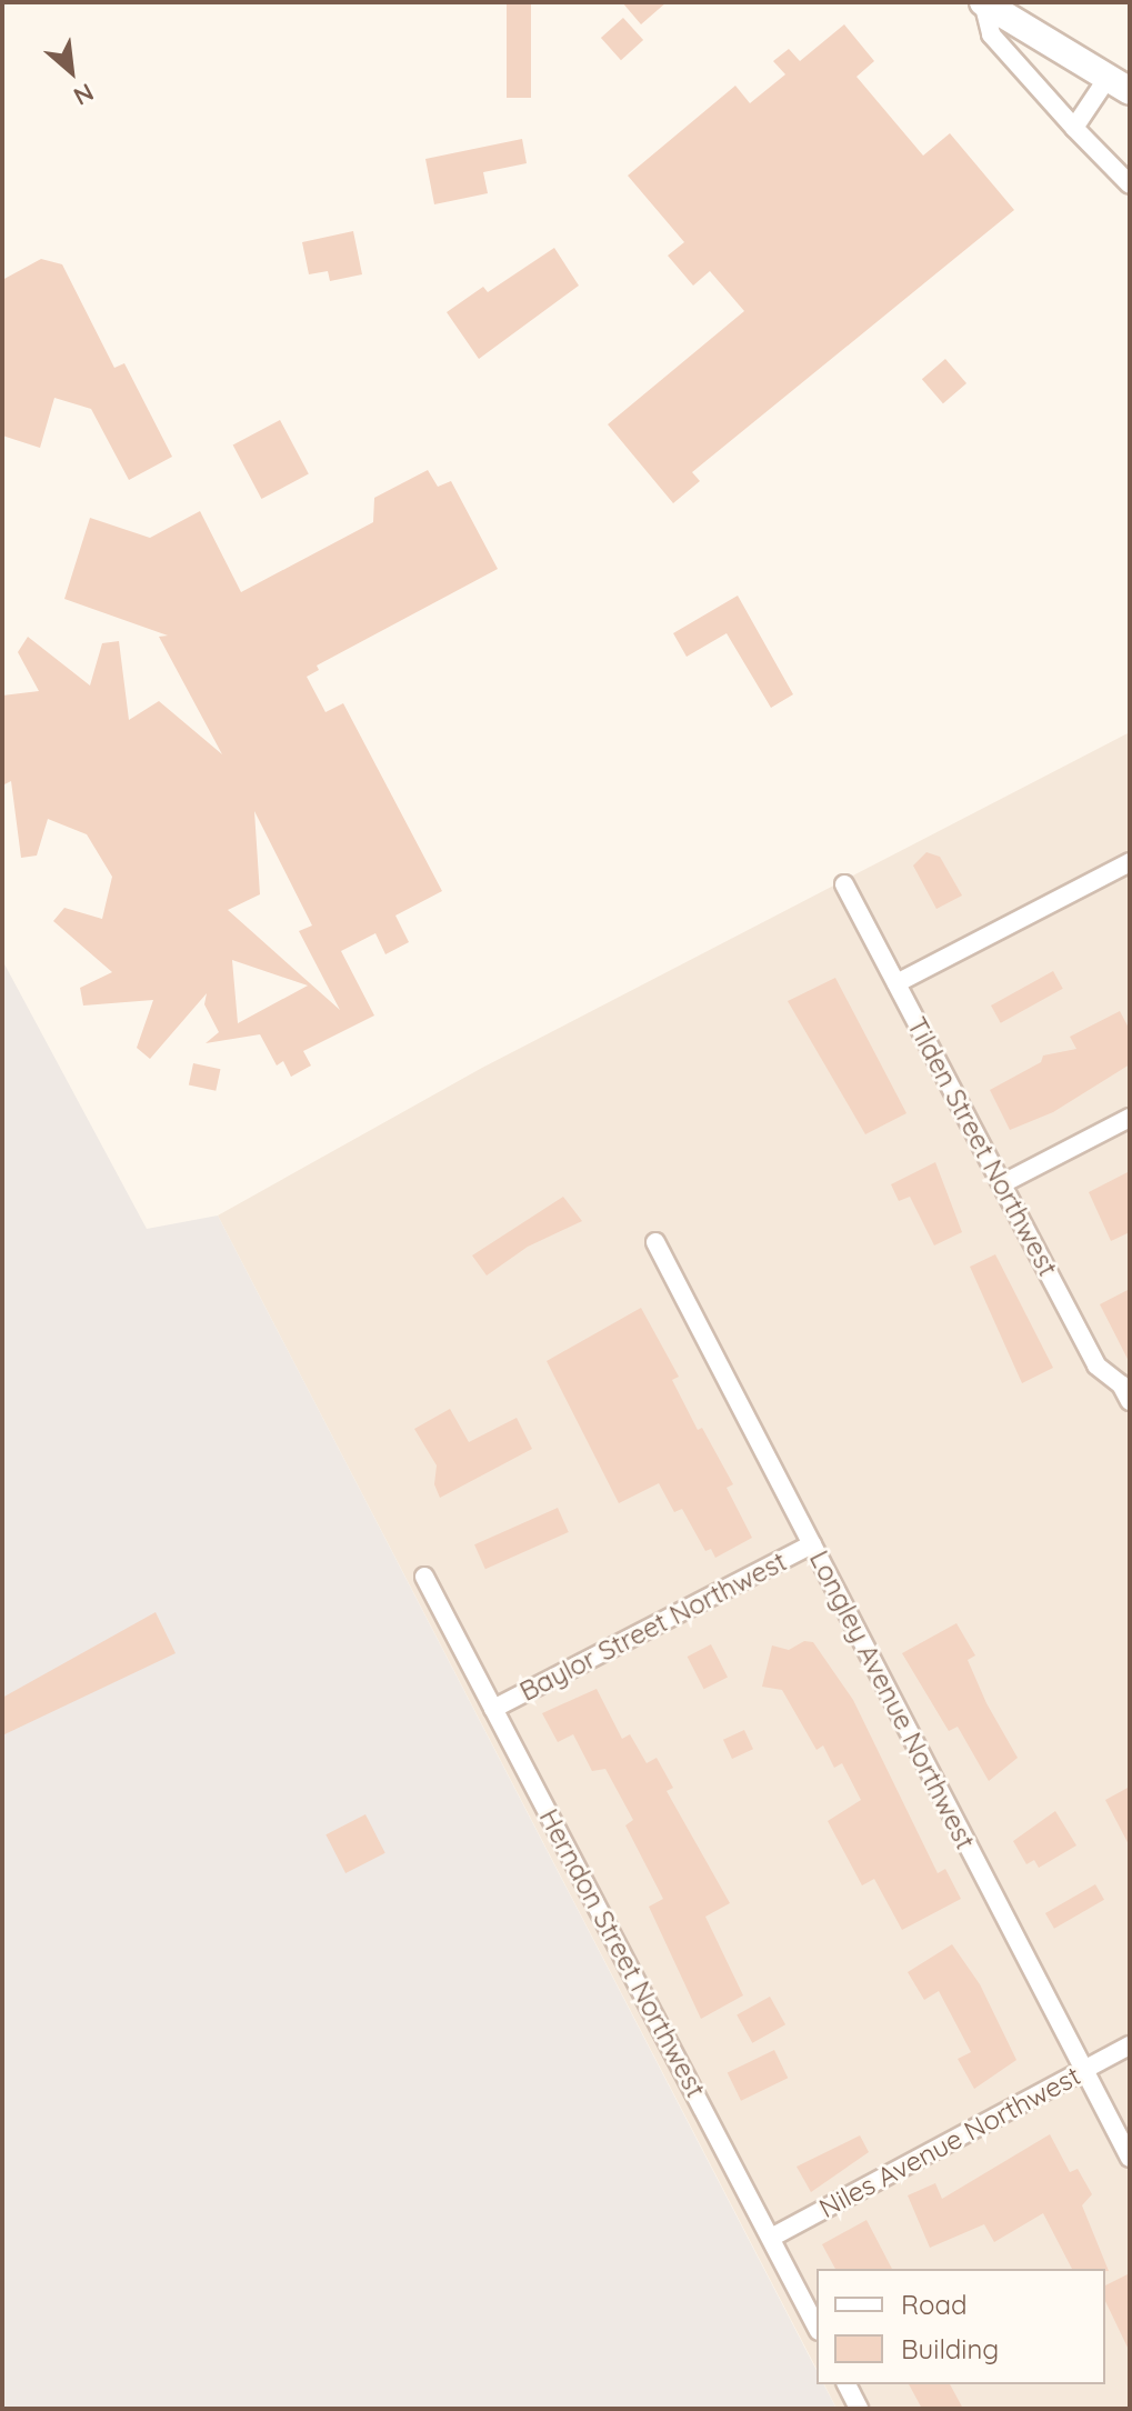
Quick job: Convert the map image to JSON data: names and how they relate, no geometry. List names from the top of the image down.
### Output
{
  "streets": {
    "street": [
      "Tilden Street Northwest",
      "Baylor Street Northwest",
      "Longley Avenue Northwest",
      "Herndon Street Northwest",
      "Niles Avenue Northwest"
    ]
  },
  "crossings": [
    ["Baylor Street Northwest", "Longley Avenue Northwest"],
    ["Baylor Street Northwest", "Herndon Street Northwest"],
    ["Longley Avenue Northwest", "Niles Avenue Northwest"],
    ["Herndon Street Northwest", "Niles Avenue Northwest"]
  ],
  "legend": ["Road", "Building"],
  "north": "bottom right"
}
